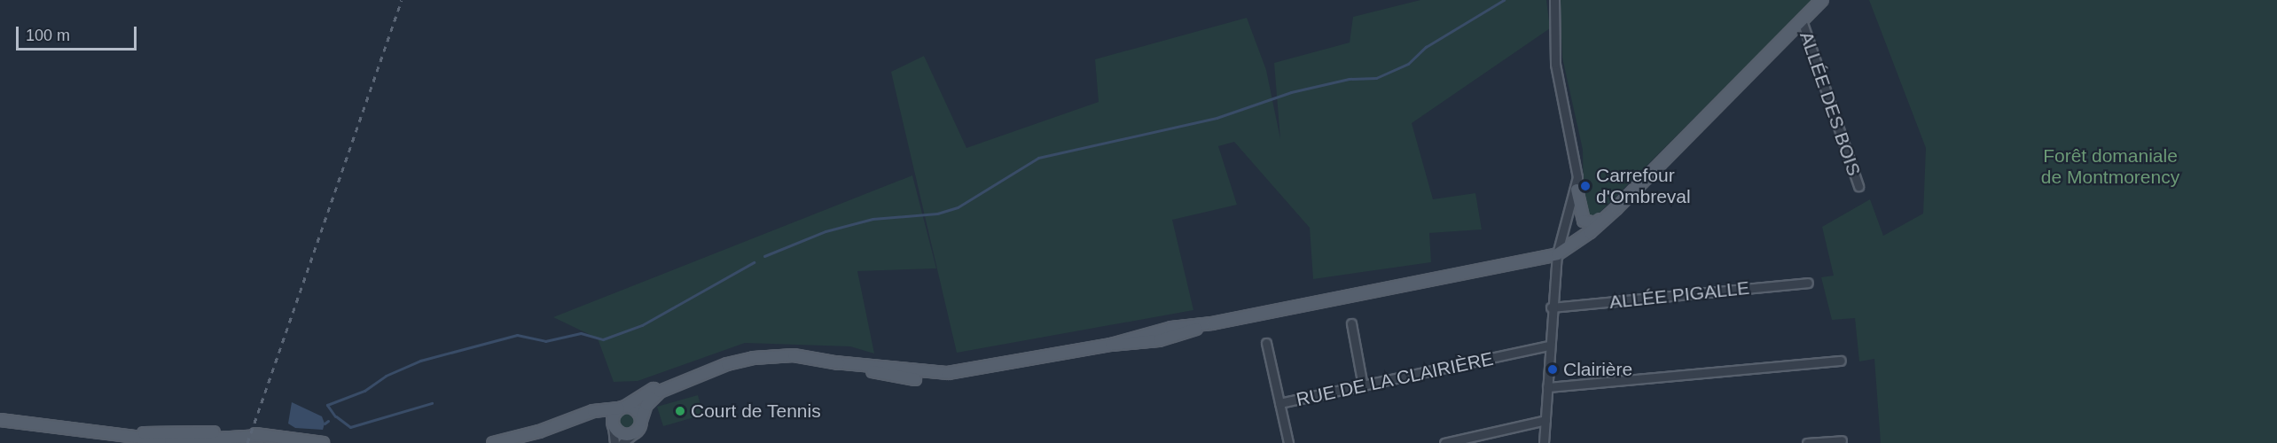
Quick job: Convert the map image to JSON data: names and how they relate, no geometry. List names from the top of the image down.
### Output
{
  "streets": {
    "street": ["ALLÉE DES BOIS", "ALLÉE PIGALLE", "RUE DE LA CLAIRIÈRE"]
  },
  "parks": ["Forêt domaniale de Montmorency"],
  "places": ["Carrefour d'Ombreval", "Clairière", "Court de Tennis"],
  "scale_bar": "100 m"
}
